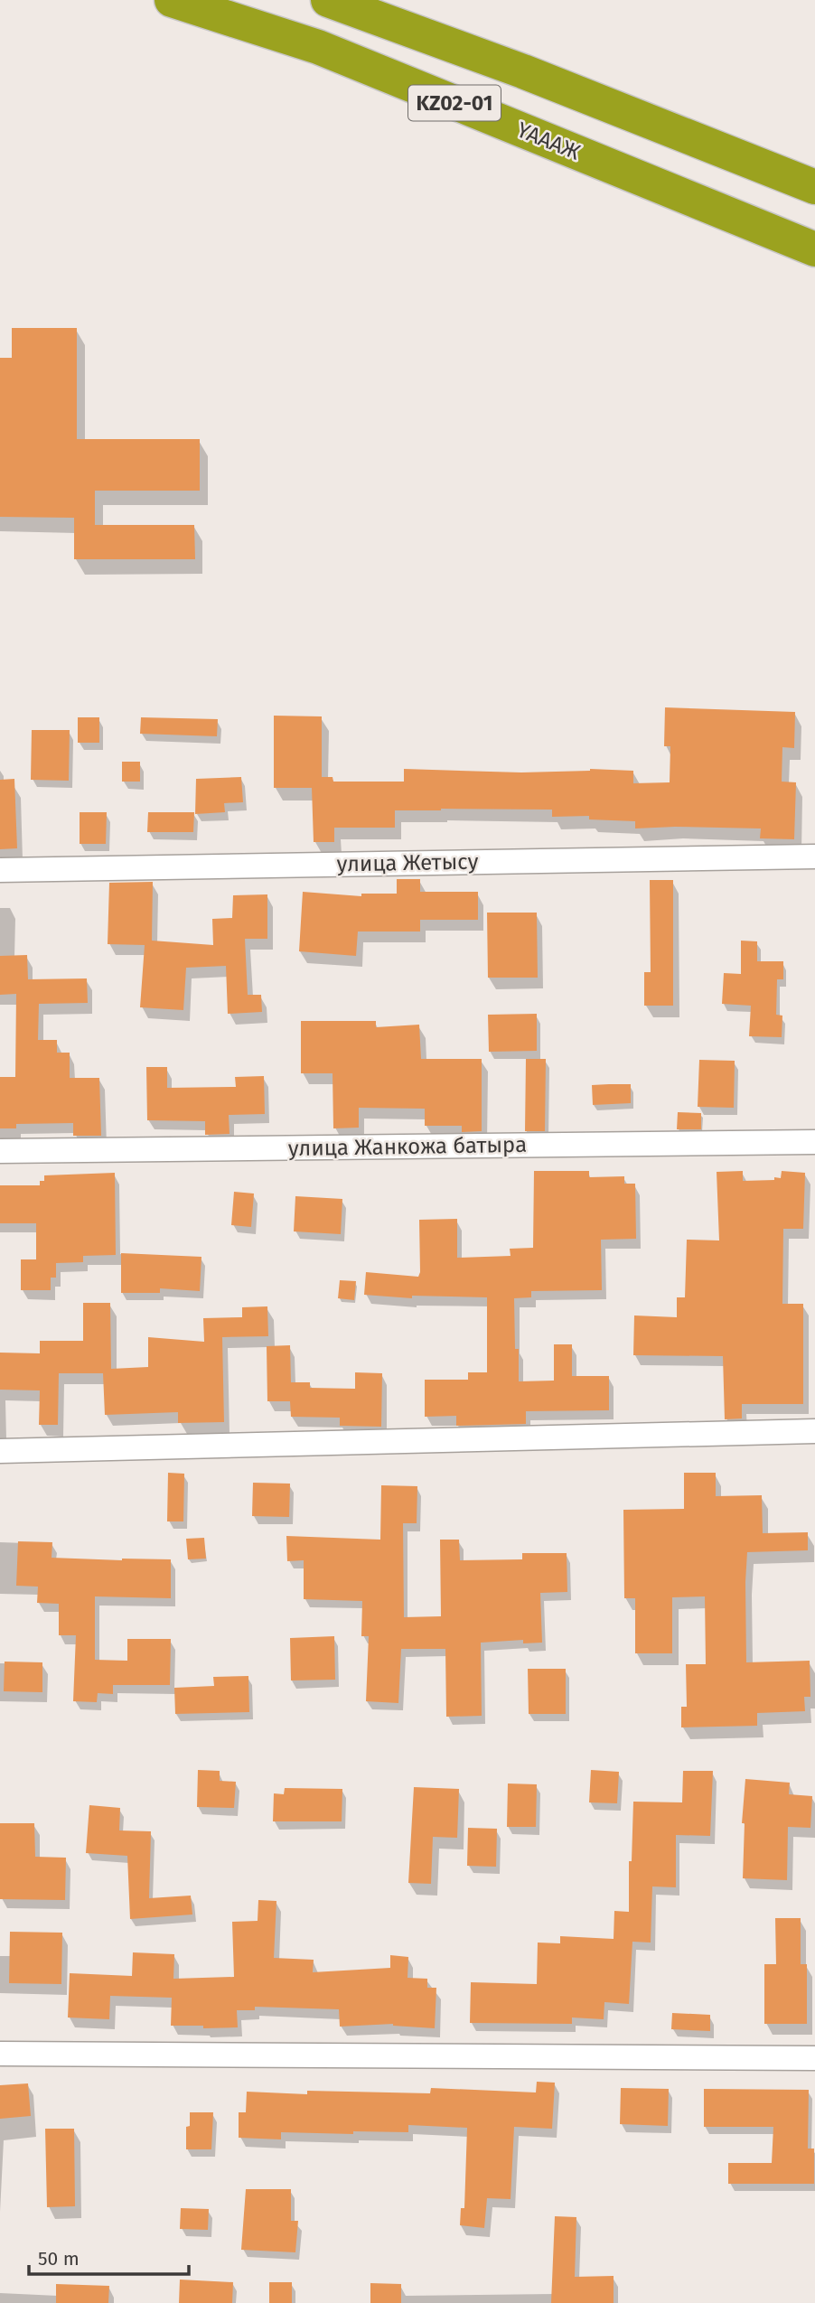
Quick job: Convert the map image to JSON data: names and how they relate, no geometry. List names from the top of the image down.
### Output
{
  "streets": {
    "highway": ["KZ02-01", "ҮАААЖ"],
    "street": ["улица Жетысу", "улица Жанкожа батыра"]
  },
  "scale_bar": "50 m"
}
